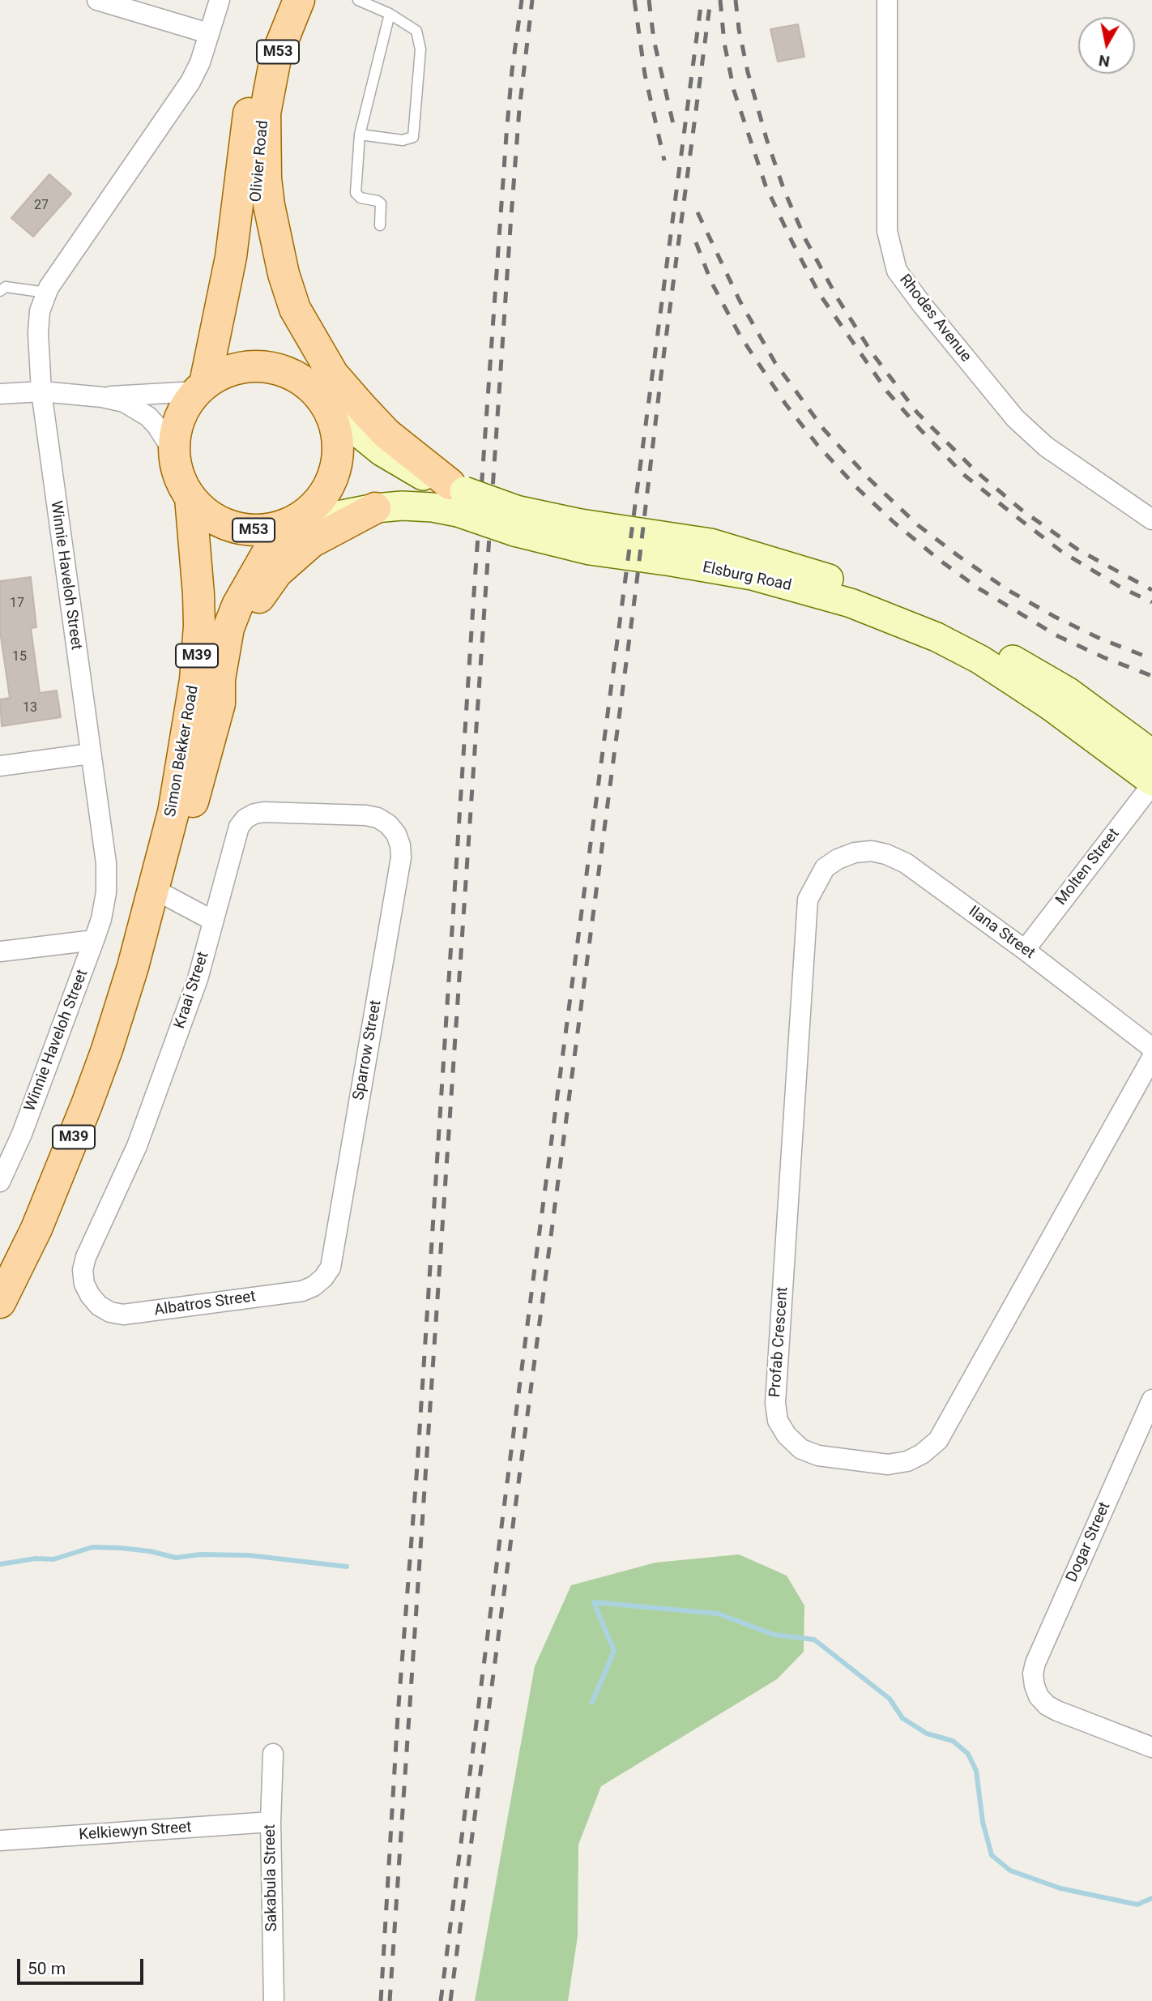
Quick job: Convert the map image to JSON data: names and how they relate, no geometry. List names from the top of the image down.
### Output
{
  "streets": {
    "main road": [
      "M53",
      "Olivier Road",
      "Elsburg Road",
      "M39",
      "Simon Bekker Road"
    ],
    "street": [
      "Rhodes Avenue",
      "Winnie Haveloh Street",
      "Molten Street",
      "Ilana Street",
      "Kraai Street",
      "Sparrow Street",
      "Albatros Street",
      "Profab Crescent",
      "Dogar Street",
      "Kelkiewyn Street",
      "Sakabula Street"
    ]
  },
  "crossings": [
    ["M53", "Olivier Road"],
    ["M53", "Elsburg Road"],
    ["M53", "Simon Bekker Road"],
    ["Olivier Road", "Elsburg Road"],
    ["Olivier Road", "Simon Bekker Road"],
    ["Elsburg Road", "Simon Bekker Road"],
    ["Elsburg Road", "Molten Street"],
    ["Molten Street", "Ilana Street"],
    ["Ilana Street", "Profab Crescent"],
    ["Kraai Street", "Sparrow Street"],
    ["Kraai Street", "Albatros Street"],
    ["Sparrow Street", "Albatros Street"],
    ["Kelkiewyn Street", "Sakabula Street"]
  ],
  "house_numbers": [
    "27",
    "17",
    "15",
    "13"
  ],
  "scale_bar": "50 m",
  "north": "bottom"
}
